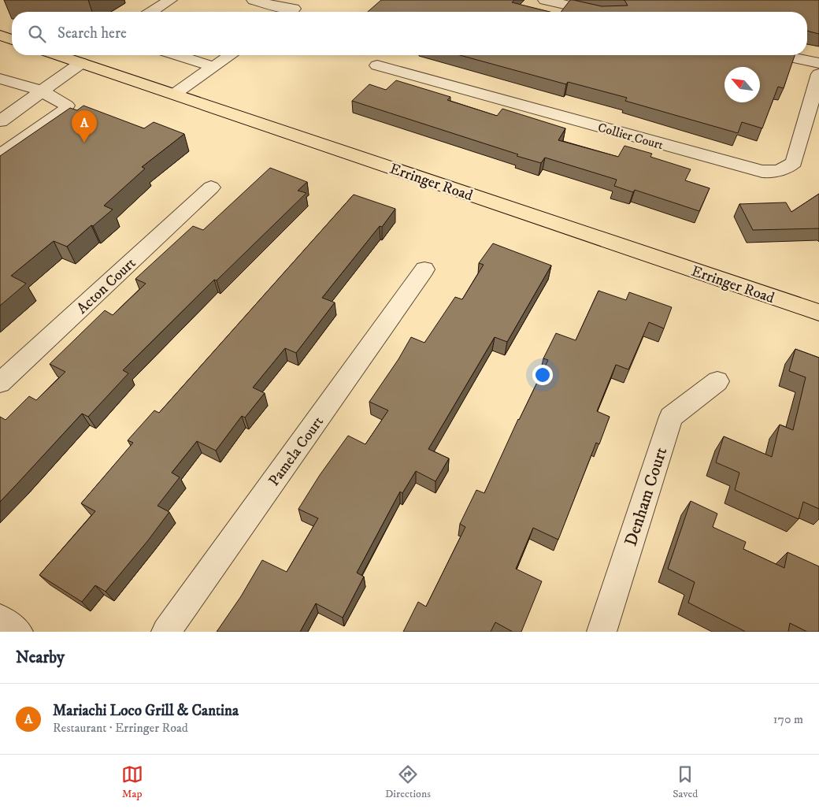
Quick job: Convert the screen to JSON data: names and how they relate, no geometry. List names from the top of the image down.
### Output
{
  "streets": {
    "main road": ["Erringer Road"],
    "street": [
      "Collier Court",
      "Acton Court",
      "Pamela Court",
      "Denham Court"
    ]
  },
  "north": "top left",
  "page": {
    "search": "Search here",
    "pins": "A",
    "heading": "Nearby",
    "list": [
      {
        "mark": "A",
        "name": "Mariachi Loco Grill & Cantina",
        "note": "Restaurant · Erringer Road",
        "value": "170 m"
      }
    ],
    "nav": ["Map", "Directions", "Saved"]
  }
}
